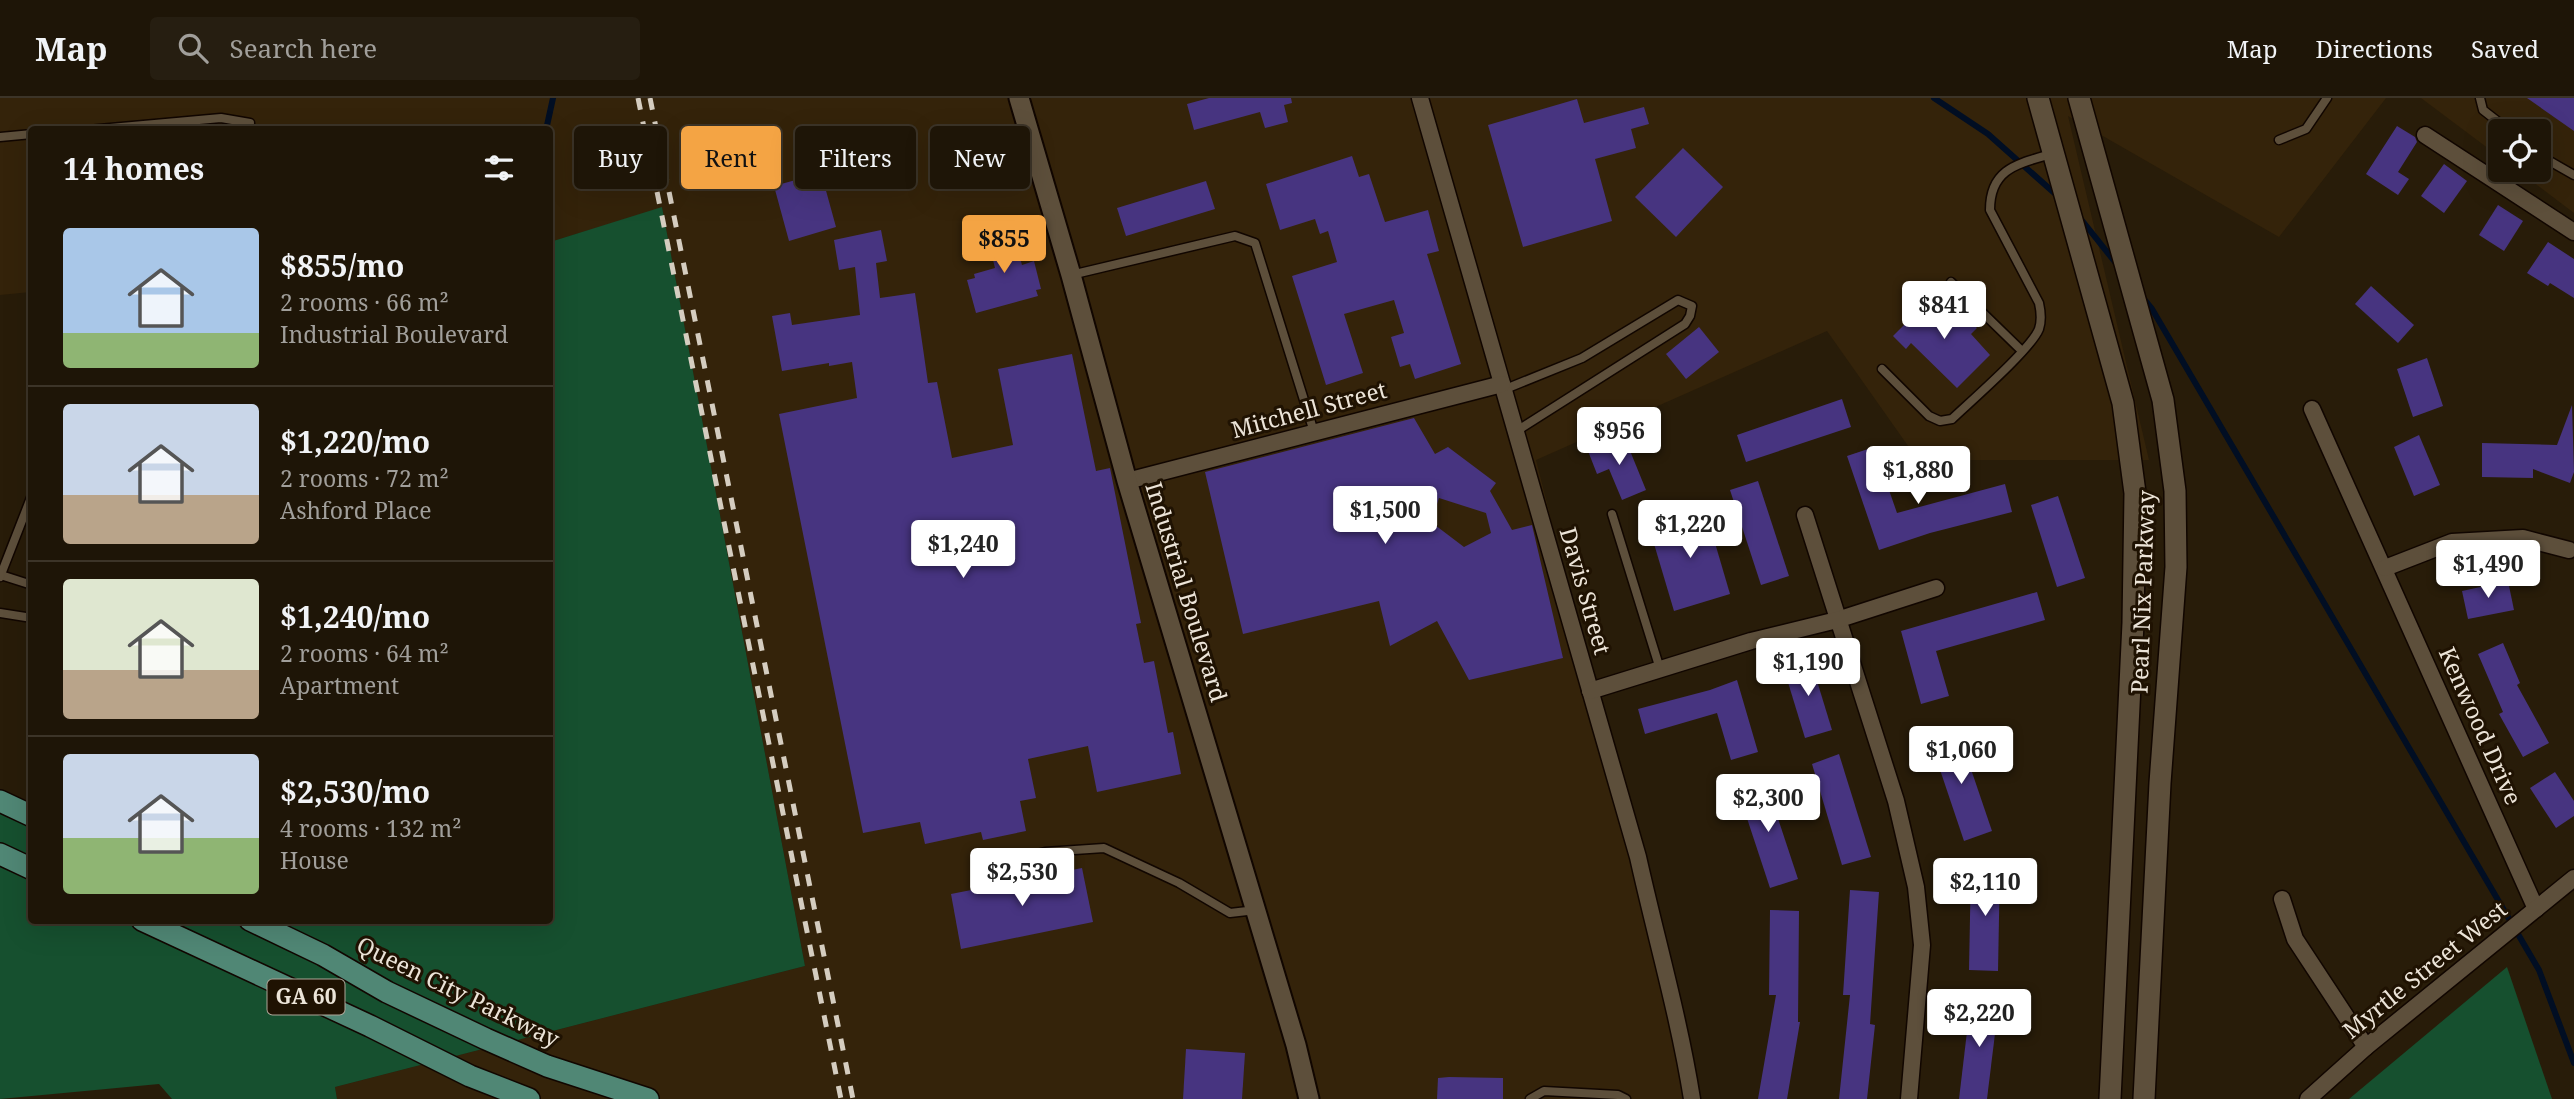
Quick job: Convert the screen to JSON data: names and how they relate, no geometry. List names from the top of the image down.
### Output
{
  "streets": {
    "main road": ["Pearl Nix Parkway", "Queen City Parkway", "GA 60"],
    "street": [
      "Mitchell Street",
      "Davis Street",
      "Industrial Boulevard",
      "Kenwood Drive",
      "Myrtle Street West"
    ]
  },
  "crossings": [
    ["Mitchell Street", "Davis Street"],
    ["Mitchell Street", "Industrial Boulevard"],
    ["Kenwood Drive", "Myrtle Street West"]
  ],
  "page": {
    "header": "Map",
    "search": "Search here",
    "nav": ["Map", "Directions", "Saved"],
    "chip": [
      "Buy",
      "Rent",
      "Filters",
      "New"
    ],
    "heading": "14 homes",
    "list": [
      {
        "name": "$855/mo",
        "note": "2 rooms · 66 m² · Industrial Boulevard"
      },
      {
        "name": "$1,220/mo",
        "note": "2 rooms · 72 m² · Ashford Place"
      },
      {
        "name": "$1,240/mo",
        "note": "2 rooms · 64 m² · Apartment"
      },
      {
        "name": "$2,530/mo",
        "note": "4 rooms · 132 m² · House"
      }
    ],
    "price": [
      "$855",
      "$841",
      "$956",
      "$1,880",
      "$1,500",
      "$1,220",
      "$1,240",
      "$1,490",
      "$1,190",
      "$1,060",
      "$2,300",
      "$2,530",
      "$2,110",
      "$2,220"
    ]
  }
}
